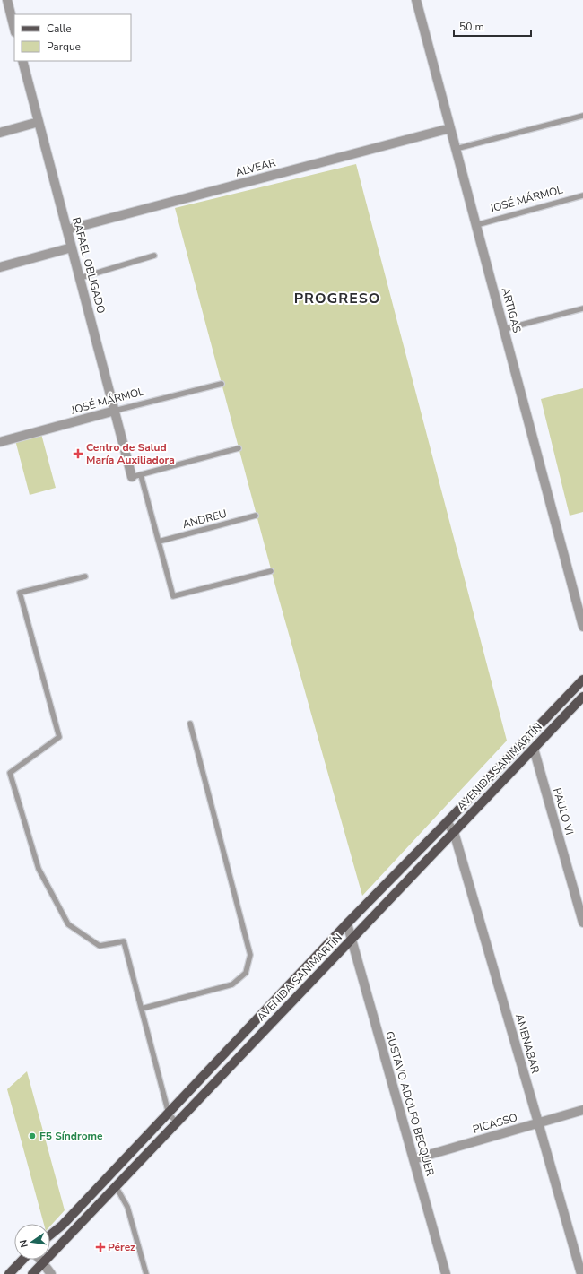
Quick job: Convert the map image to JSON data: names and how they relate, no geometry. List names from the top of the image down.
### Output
{
  "streets": {
    "main road": ["AVENIDA SAN MARTÍN"],
    "street": [
      "ALVEAR",
      "JOSÉ MÁRMOL",
      "RAFAEL OBLIGADO",
      "ARTIGAS",
      "PAULO VI",
      "AMENABAR",
      "GUSTAVO ADOLFO BECQUER",
      "PICASSO"
    ],
    "lane": ["ANDREU"]
  },
  "crossings": [
    ["ALVEAR", "RAFAEL OBLIGADO"],
    ["ALVEAR", "ARTIGAS"],
    ["JOSÉ MÁRMOL", "RAFAEL OBLIGADO"],
    ["JOSÉ MÁRMOL", "ARTIGAS"],
    ["RAFAEL OBLIGADO", "ANDREU"],
    ["AVENIDA SAN MARTÍN", "PAULO VI"],
    ["AVENIDA SAN MARTÍN", "AMENABAR"],
    ["AVENIDA SAN MARTÍN", "GUSTAVO ADOLFO BECQUER"],
    ["AMENABAR", "PICASSO"],
    ["GUSTAVO ADOLFO BECQUER", "PICASSO"]
  ],
  "districts": ["PROGRESO"],
  "places": {
    "health": ["Centro de Salud María Auxiliadora", "Pérez"],
    "other": ["F5 Síndrome"]
  },
  "legend": ["Calle", "Parque"],
  "scale_bar": "50 m",
  "north": "left"
}
